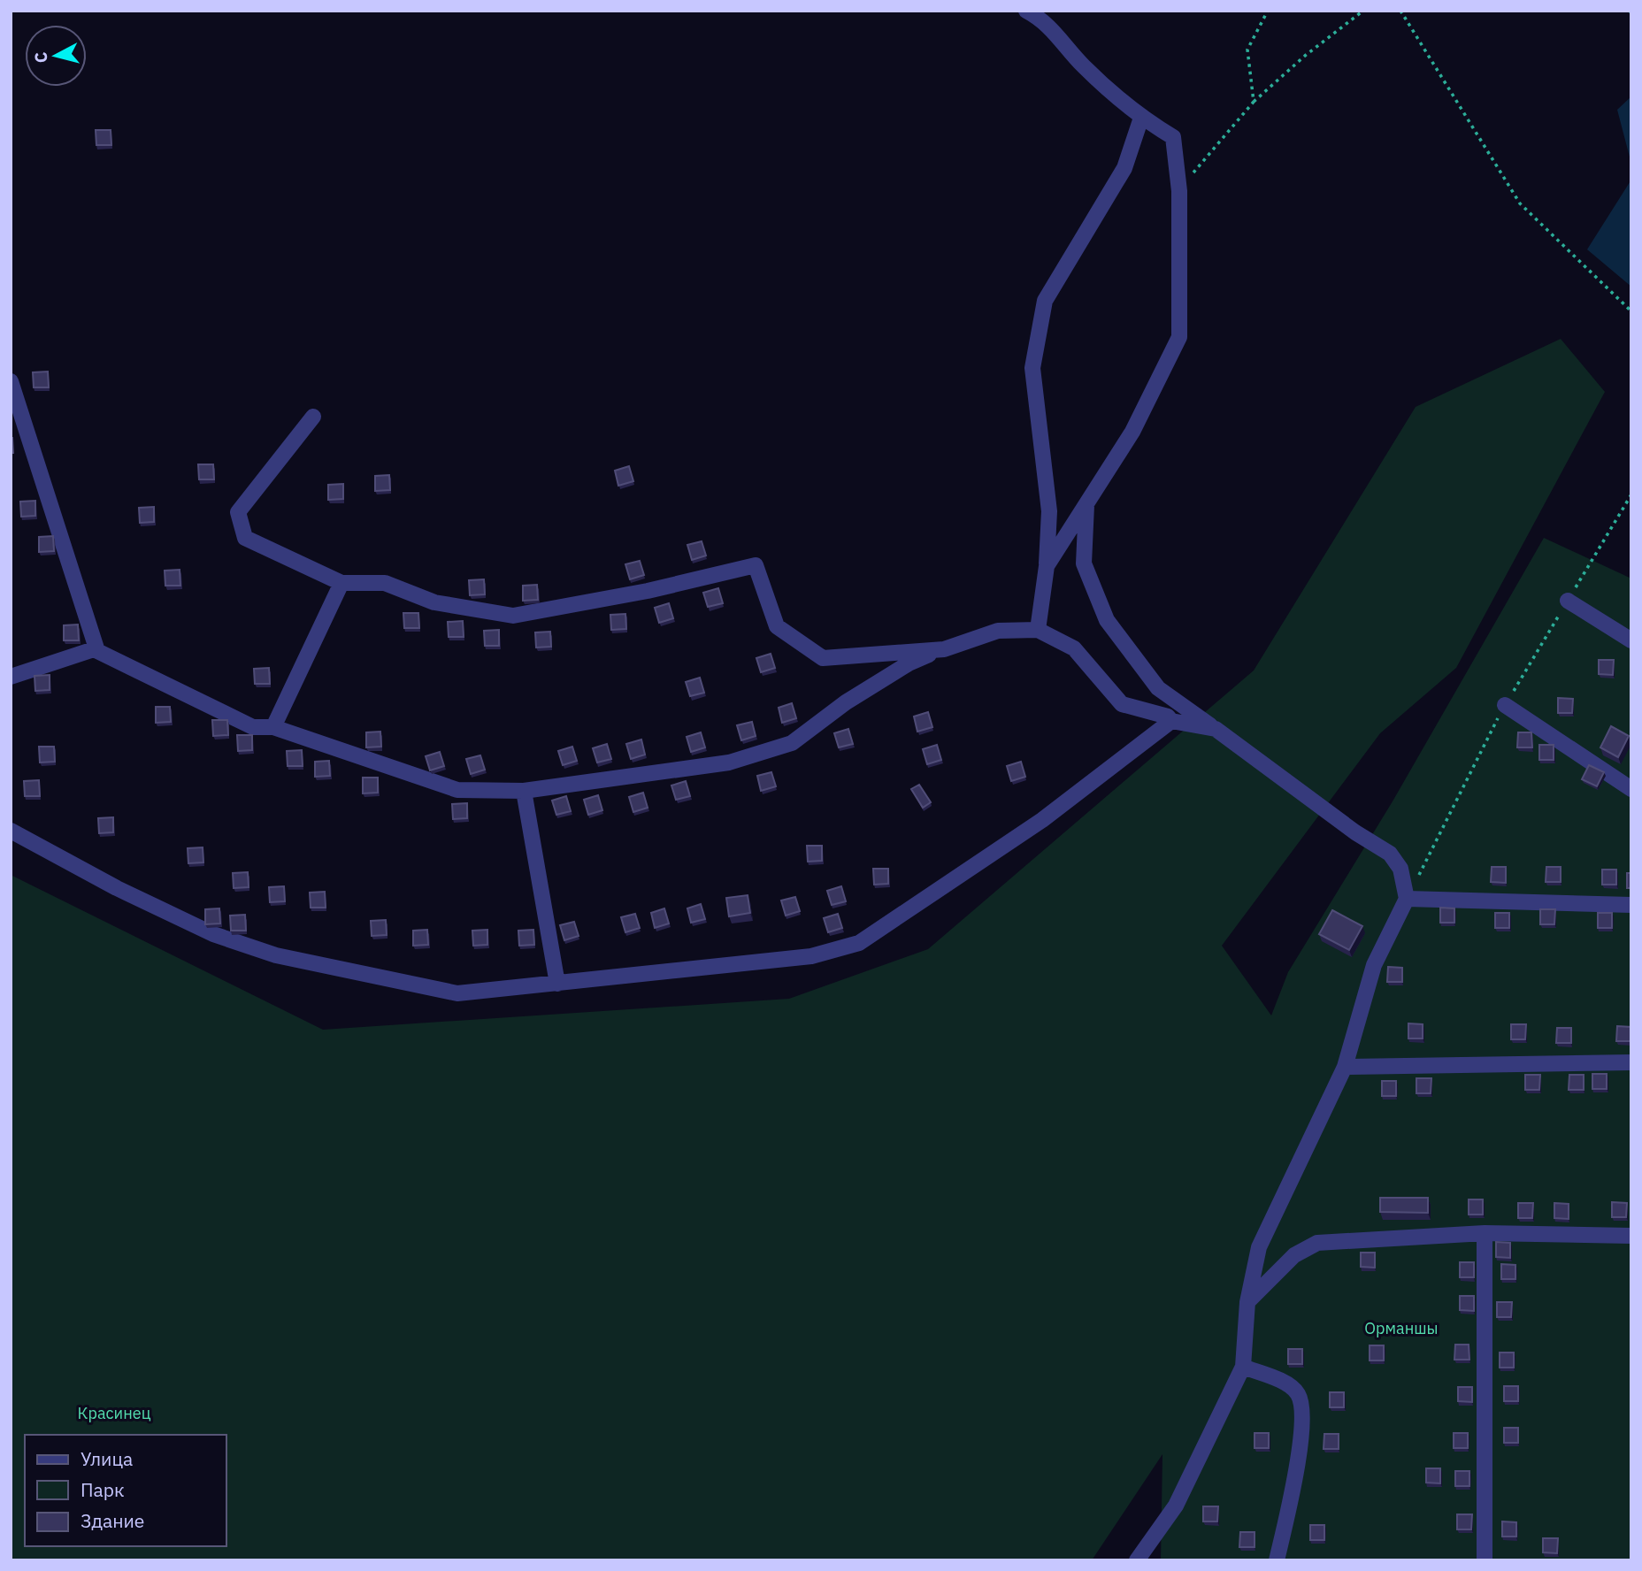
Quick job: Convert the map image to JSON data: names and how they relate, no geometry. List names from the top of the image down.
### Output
{
  "parks": ["Орманшы", "Красинец"],
  "legend": ["Улица", "Парк", "Здание"],
  "north": "left"
}
